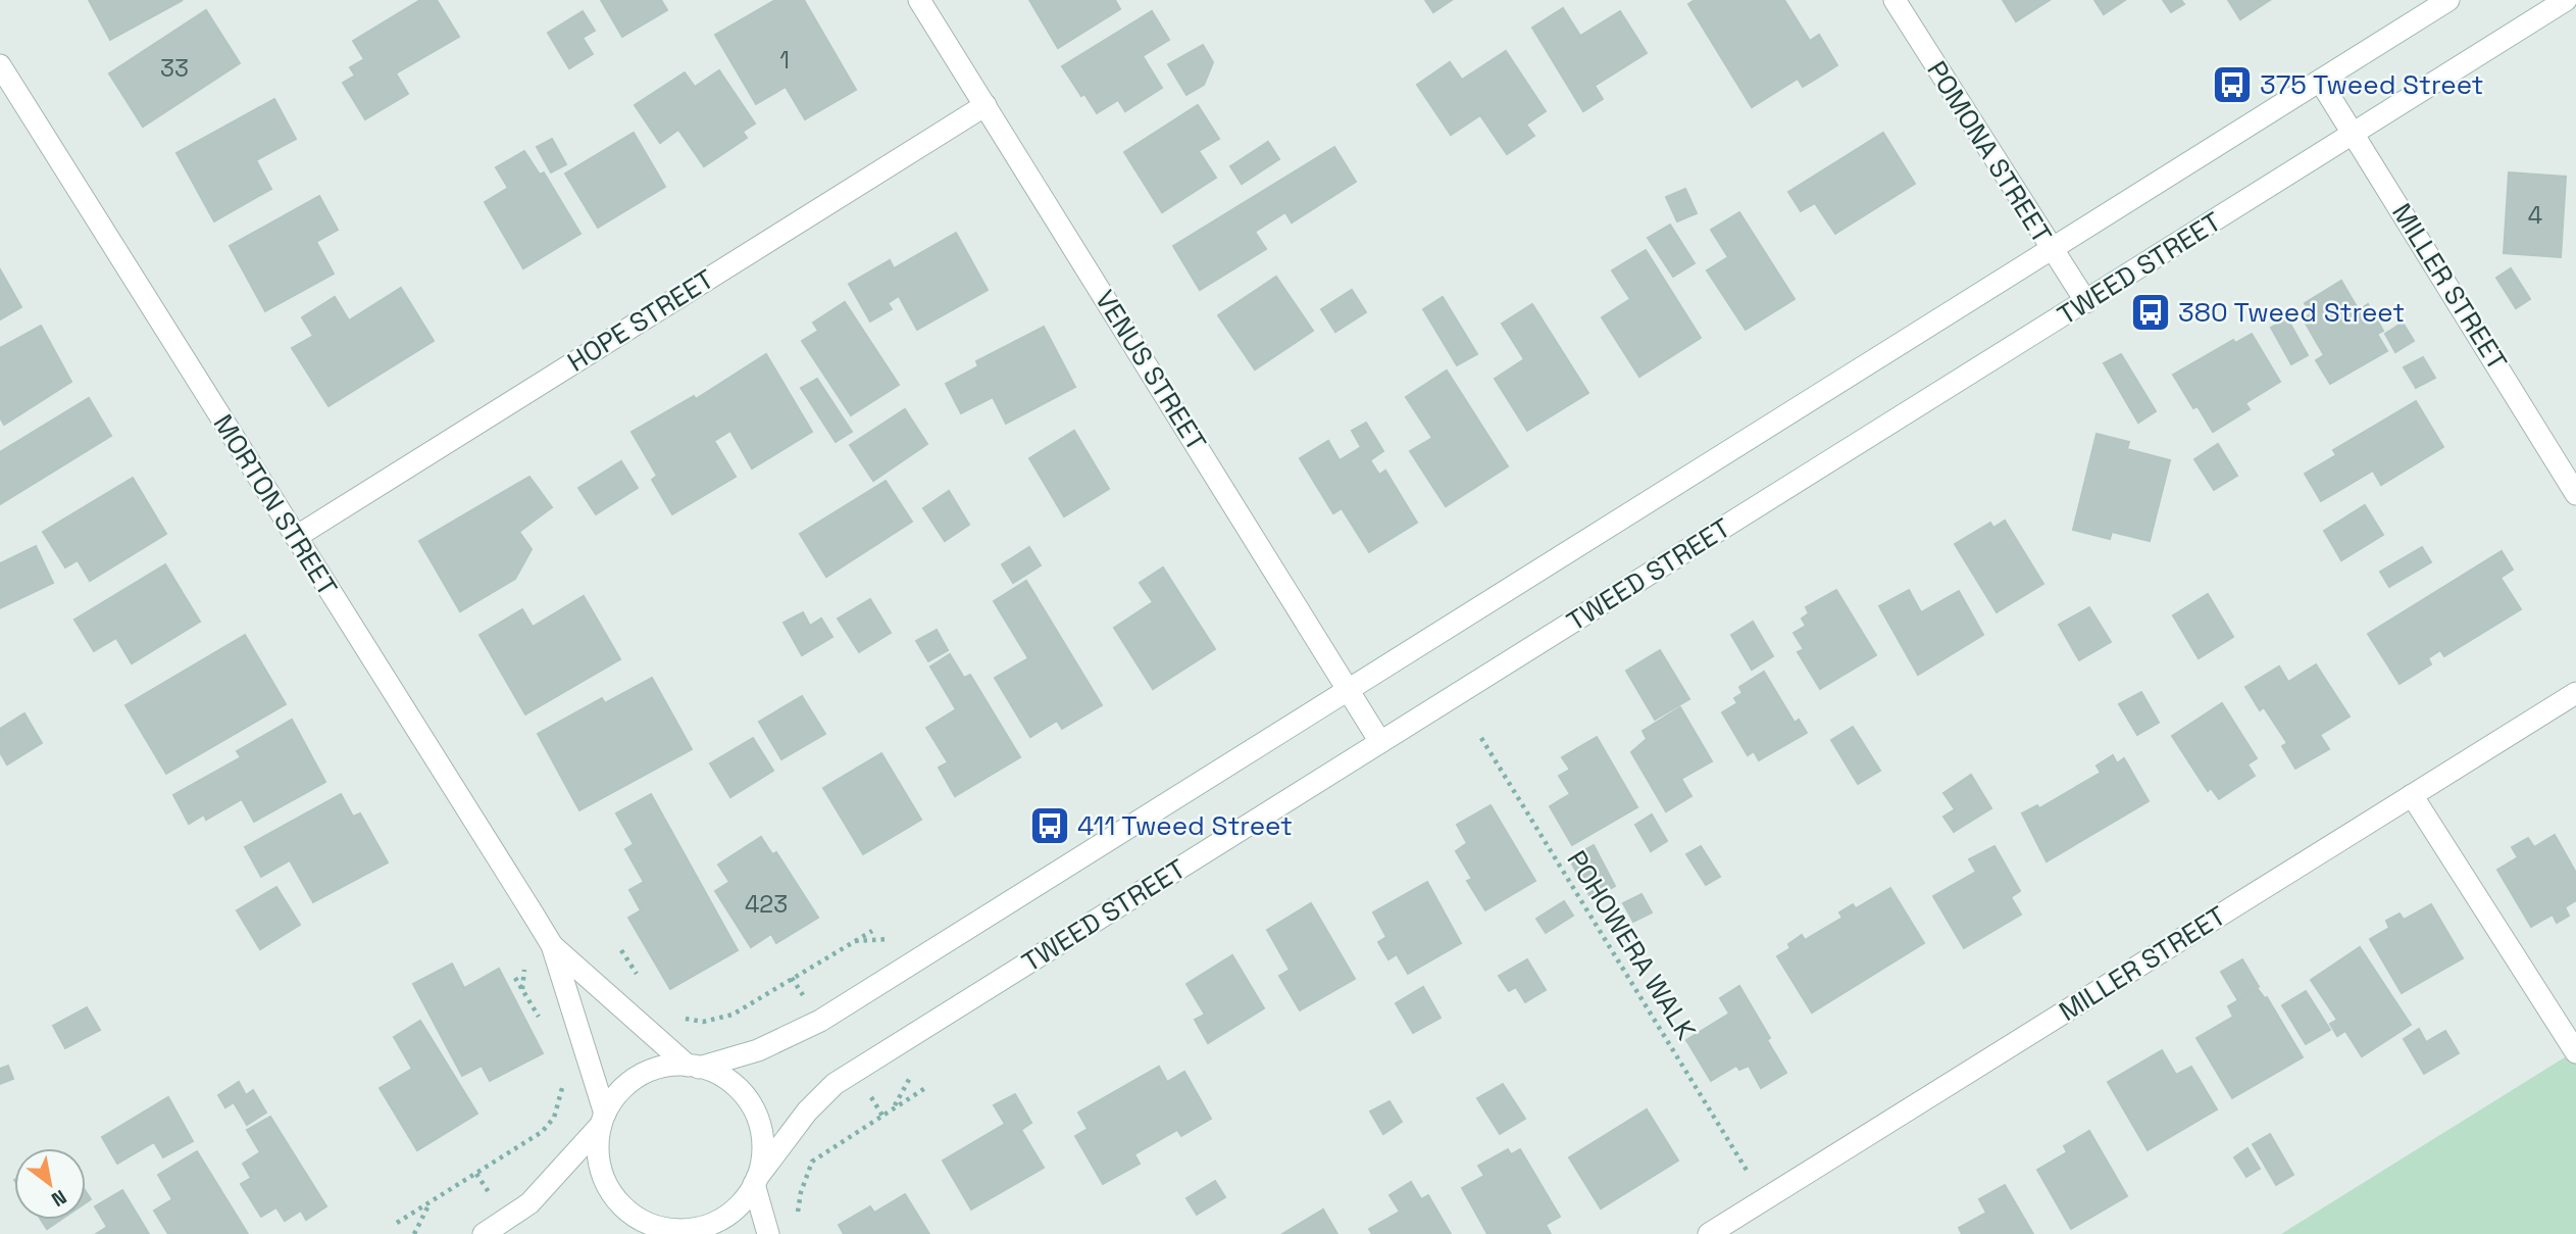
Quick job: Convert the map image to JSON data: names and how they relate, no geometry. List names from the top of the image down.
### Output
{
  "streets": {
    "street": [
      "POMONA STREET",
      "TWEED STREET",
      "MILLER STREET",
      "HOPE STREET",
      "VENUS STREET",
      "MORTON STREET"
    ],
    "path": ["POHOWERA WALK"]
  },
  "crossings": [
    ["POMONA STREET", "TWEED STREET"],
    ["TWEED STREET", "MILLER STREET"],
    ["TWEED STREET", "VENUS STREET"],
    ["TWEED STREET", "MORTON STREET"],
    ["HOPE STREET", "VENUS STREET"],
    ["HOPE STREET", "MORTON STREET"]
  ],
  "places": {
    "bus stop": ["375 Tweed Street", "380 Tweed Street", "411 Tweed Street"]
  },
  "house_numbers": [
    "1",
    "33",
    "4",
    "423"
  ],
  "north": "bottom right"
}
